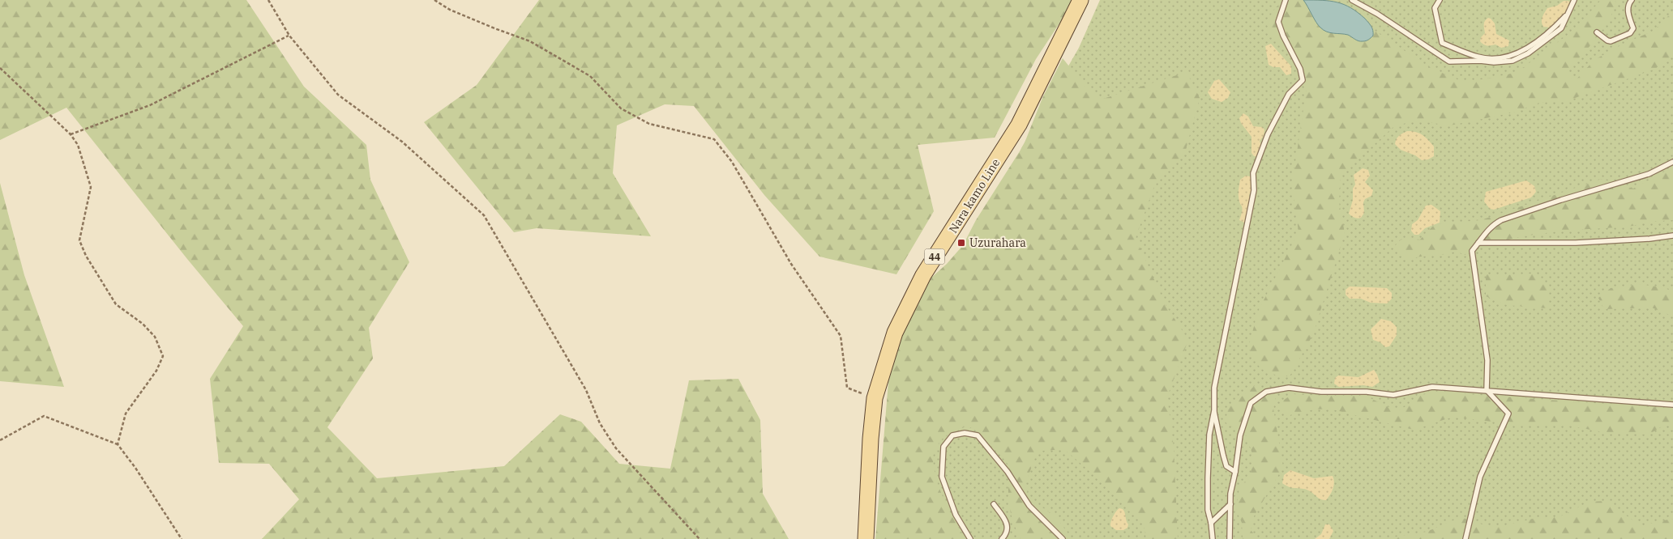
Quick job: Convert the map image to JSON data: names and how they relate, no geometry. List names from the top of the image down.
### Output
{
  "streets": {
    "main road": ["Nara kamo Line", "44"]
  },
  "places": {
    "transit": ["Uzurahara"]
  }
}
